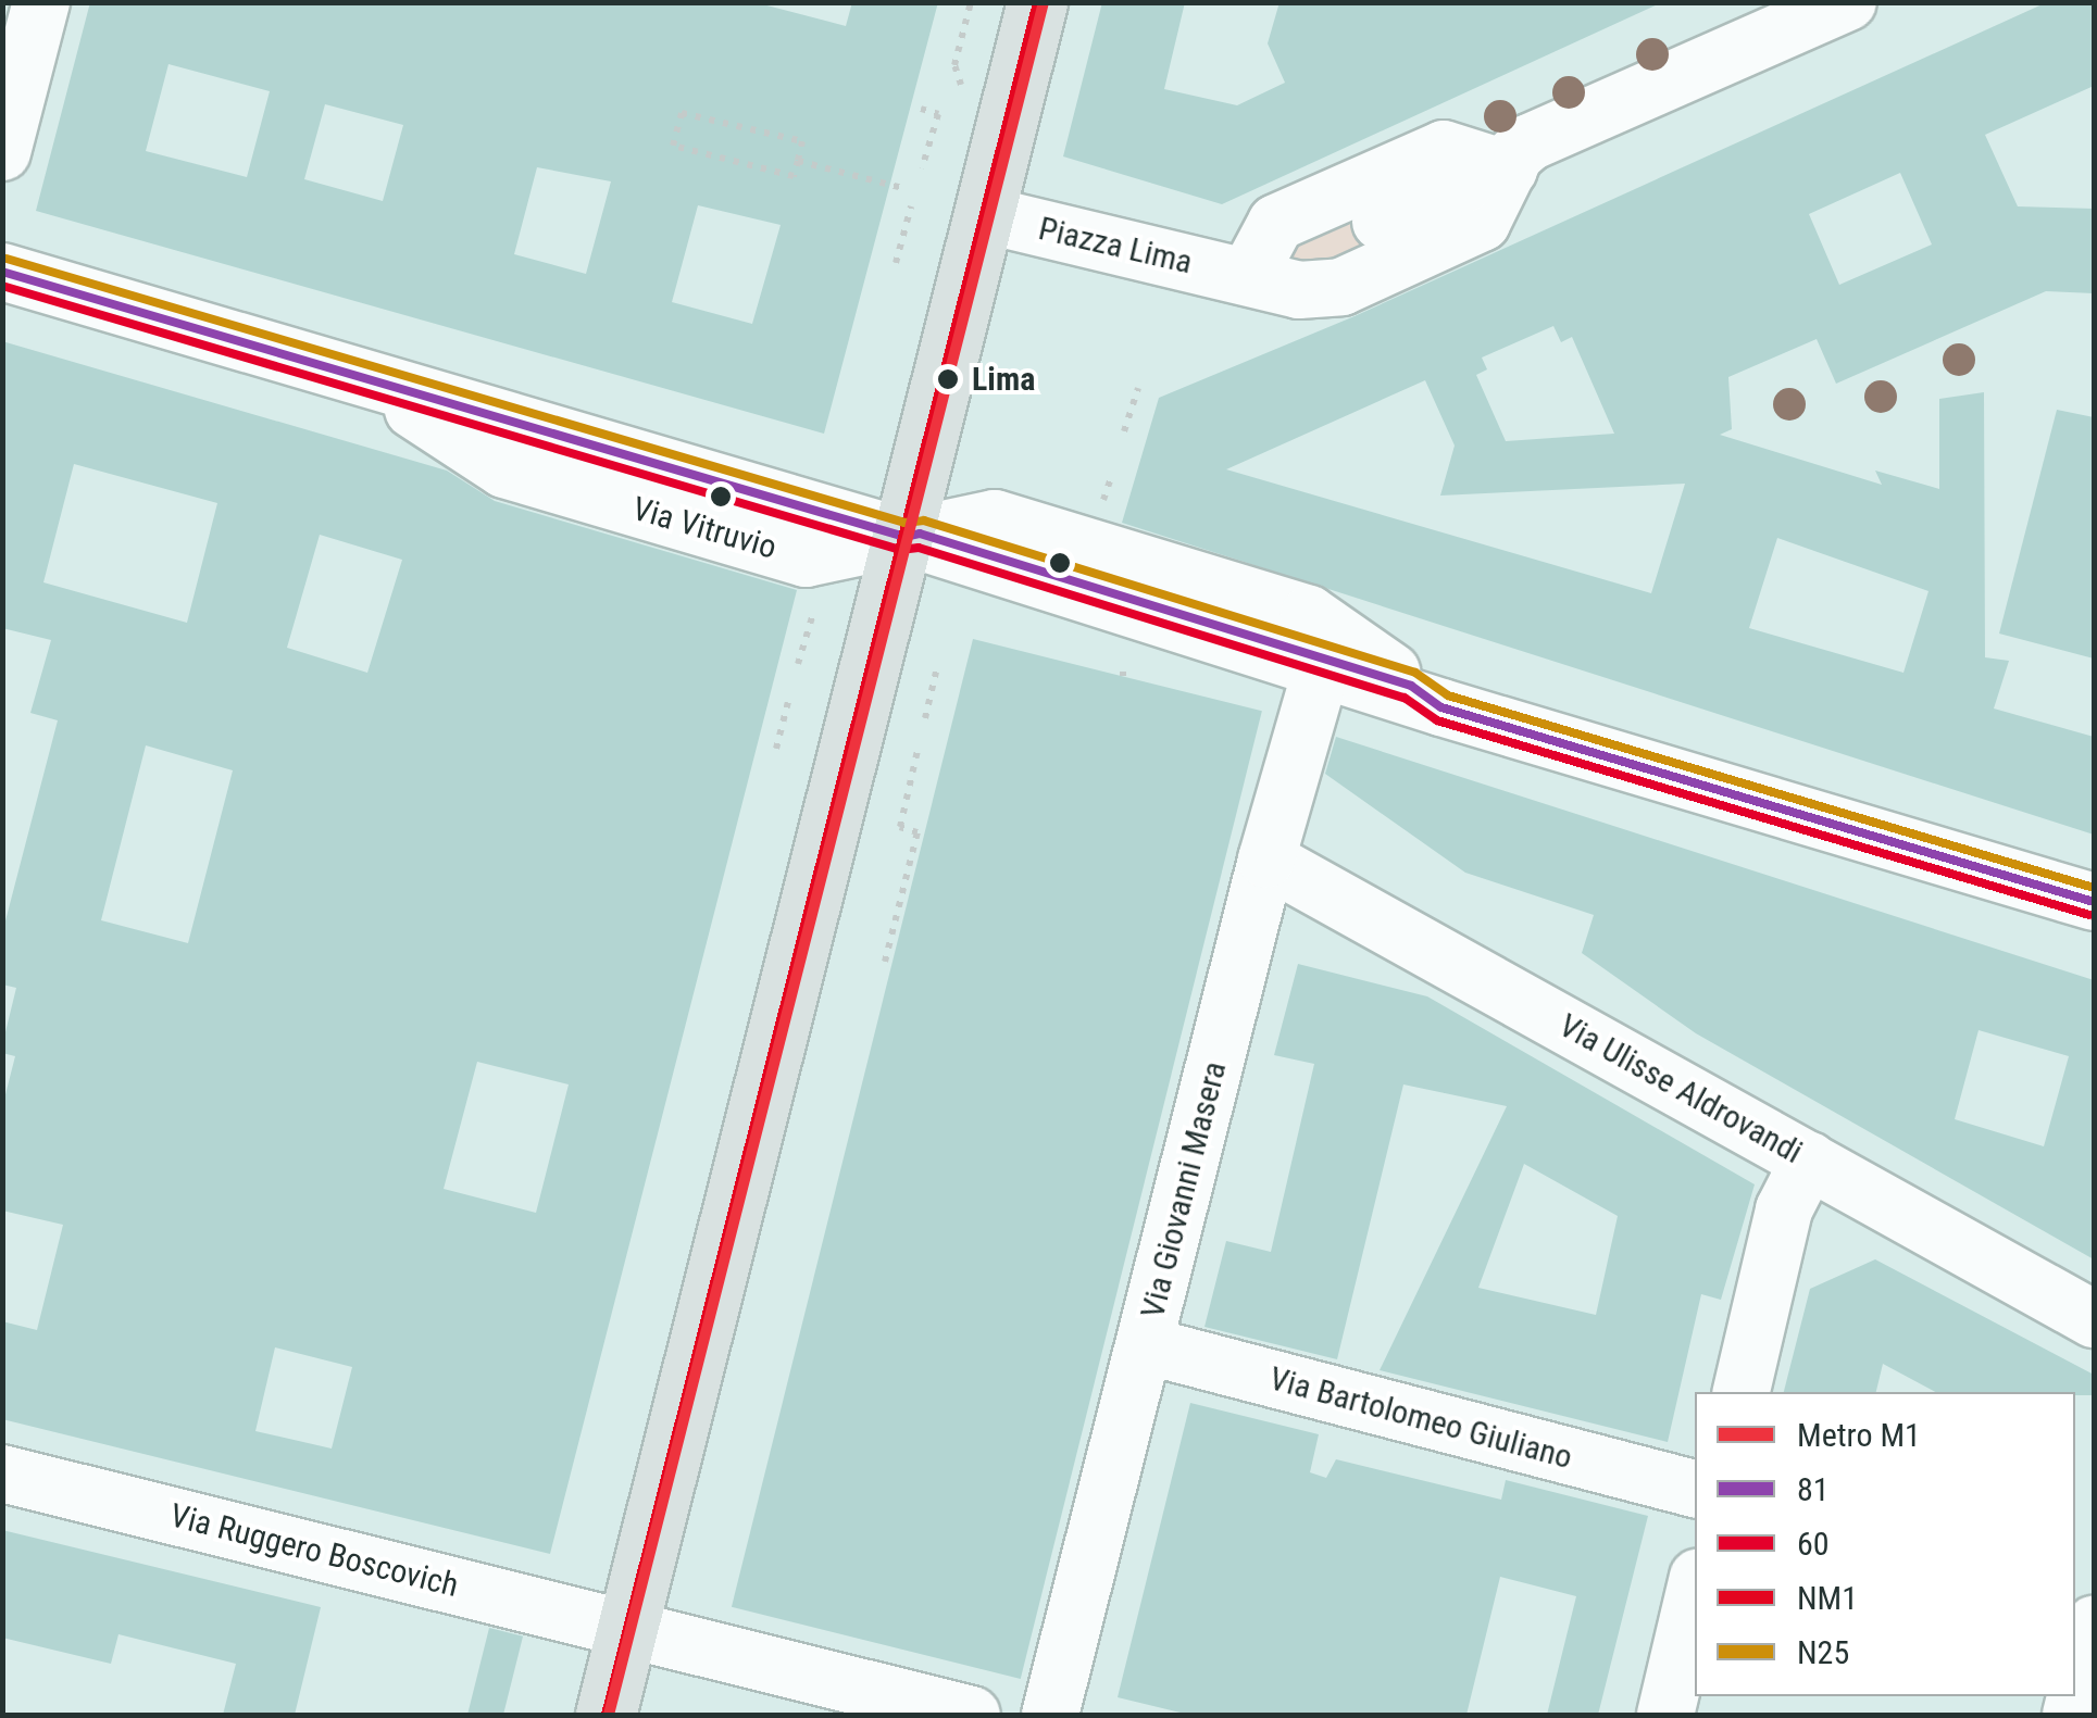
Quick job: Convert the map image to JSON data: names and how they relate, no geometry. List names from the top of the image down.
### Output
{
  "streets": {
    "street": [
      "Piazza Lima",
      "Via Vitruvio",
      "Via Ulisse Aldrovandi",
      "Via Giovanni Masera",
      "Via Bartolomeo Giuliano",
      "Via Ruggero Boscovich"
    ]
  },
  "crossings": [
    ["Via Ulisse Aldrovandi", "Via Giovanni Masera"],
    ["Via Giovanni Masera", "Via Bartolomeo Giuliano"]
  ],
  "places": ["Lima"],
  "lines": [
    "metro line M1",
    "transit line NM1",
    "transit line N25",
    "transit line 81",
    "transit line 60"
  ],
  "legend": [
    "Metro M1",
    "81",
    "60",
    "NM1",
    "N25"
  ]
}
